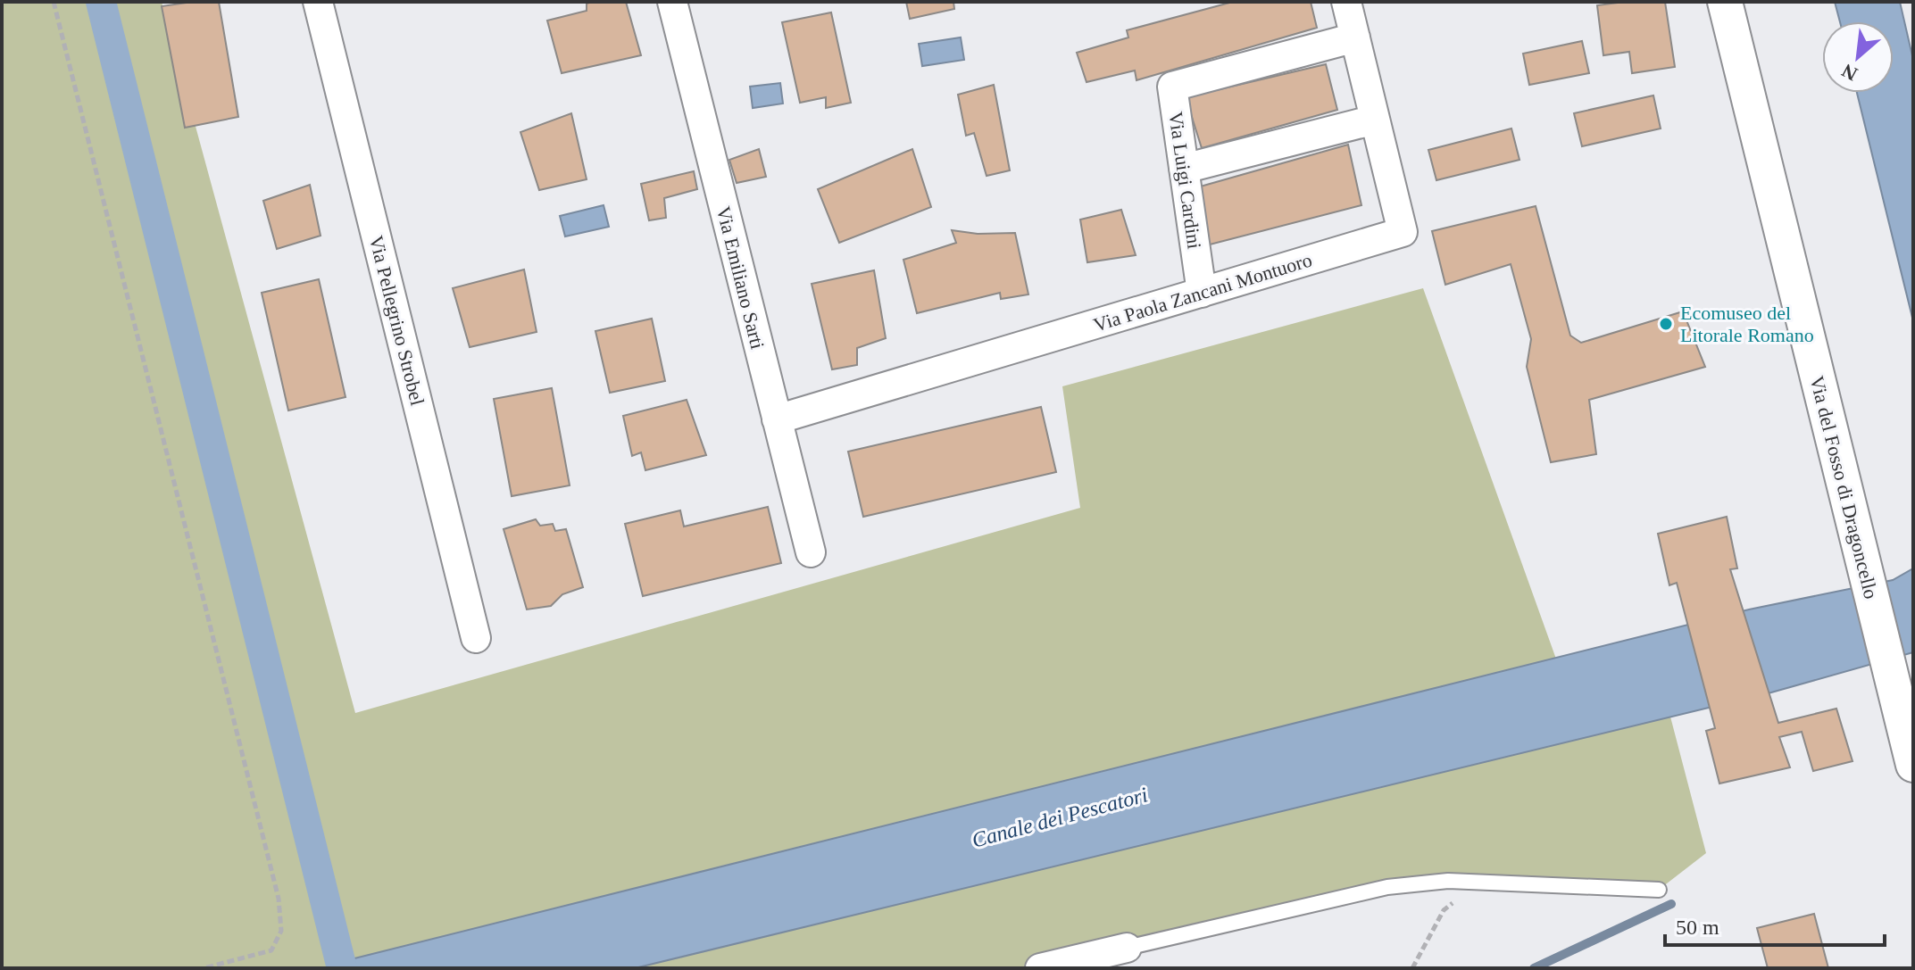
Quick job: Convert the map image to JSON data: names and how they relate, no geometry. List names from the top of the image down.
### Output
{
  "streets": {
    "street": [
      "Via Luigi Cardini",
      "Via Emiliano Sarti",
      "Via Paola Zancani Montuoro",
      "Via Pellegrino Strobel",
      "Via del Fosso di Dragoncello"
    ]
  },
  "crossings": [
    ["Via Luigi Cardini", "Via Paola Zancani Montuoro"],
    ["Via Emiliano Sarti", "Via Paola Zancani Montuoro"]
  ],
  "water": ["Canale dei Pescatori"],
  "places": ["Ecomuseo del Litorale Romano"],
  "scale_bar": "50 m",
  "north": "bottom left"
}
